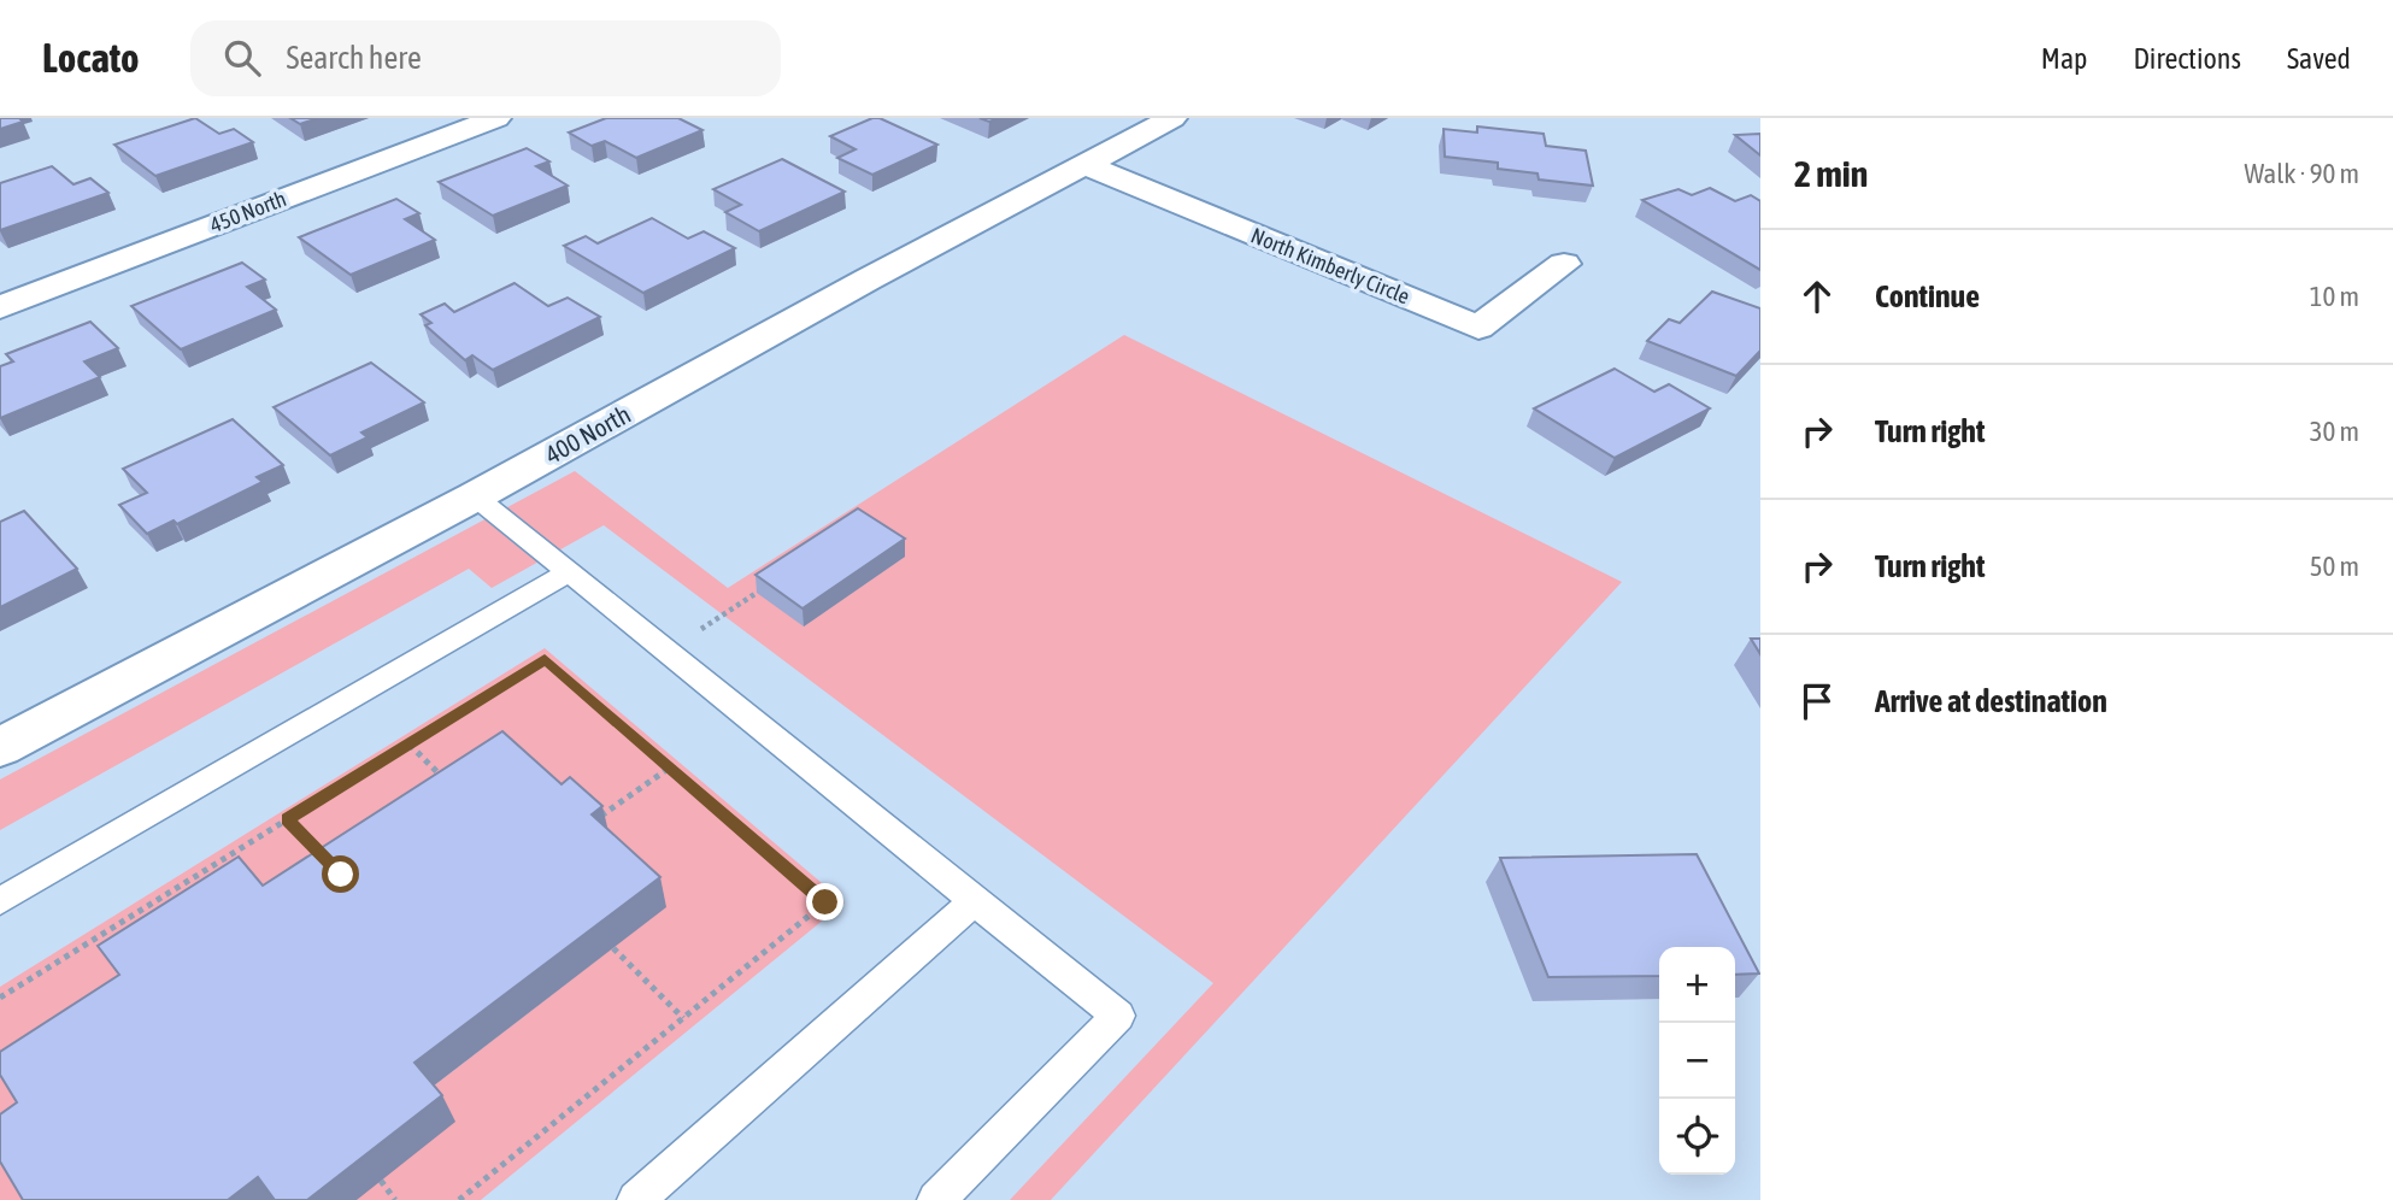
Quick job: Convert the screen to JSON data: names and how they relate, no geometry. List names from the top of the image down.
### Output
{
  "streets": {
    "street": ["450 North", "North Kimberly Circle", "400 North"]
  },
  "crossings": [
    ["North Kimberly Circle", "400 North"]
  ],
  "page": {
    "header": "Locato",
    "search": "Search here",
    "nav": ["Map", "Directions", "Saved"],
    "heading": ["2 min", "Walk · 90 m"],
    "list": [
      ["Continue", "10 m"],
      ["Turn right", "30 m"],
      ["Turn right", "50 m"],
      "Arrive at destination"
    ],
    "map_buttons": ["+", "−"]
  }
}
